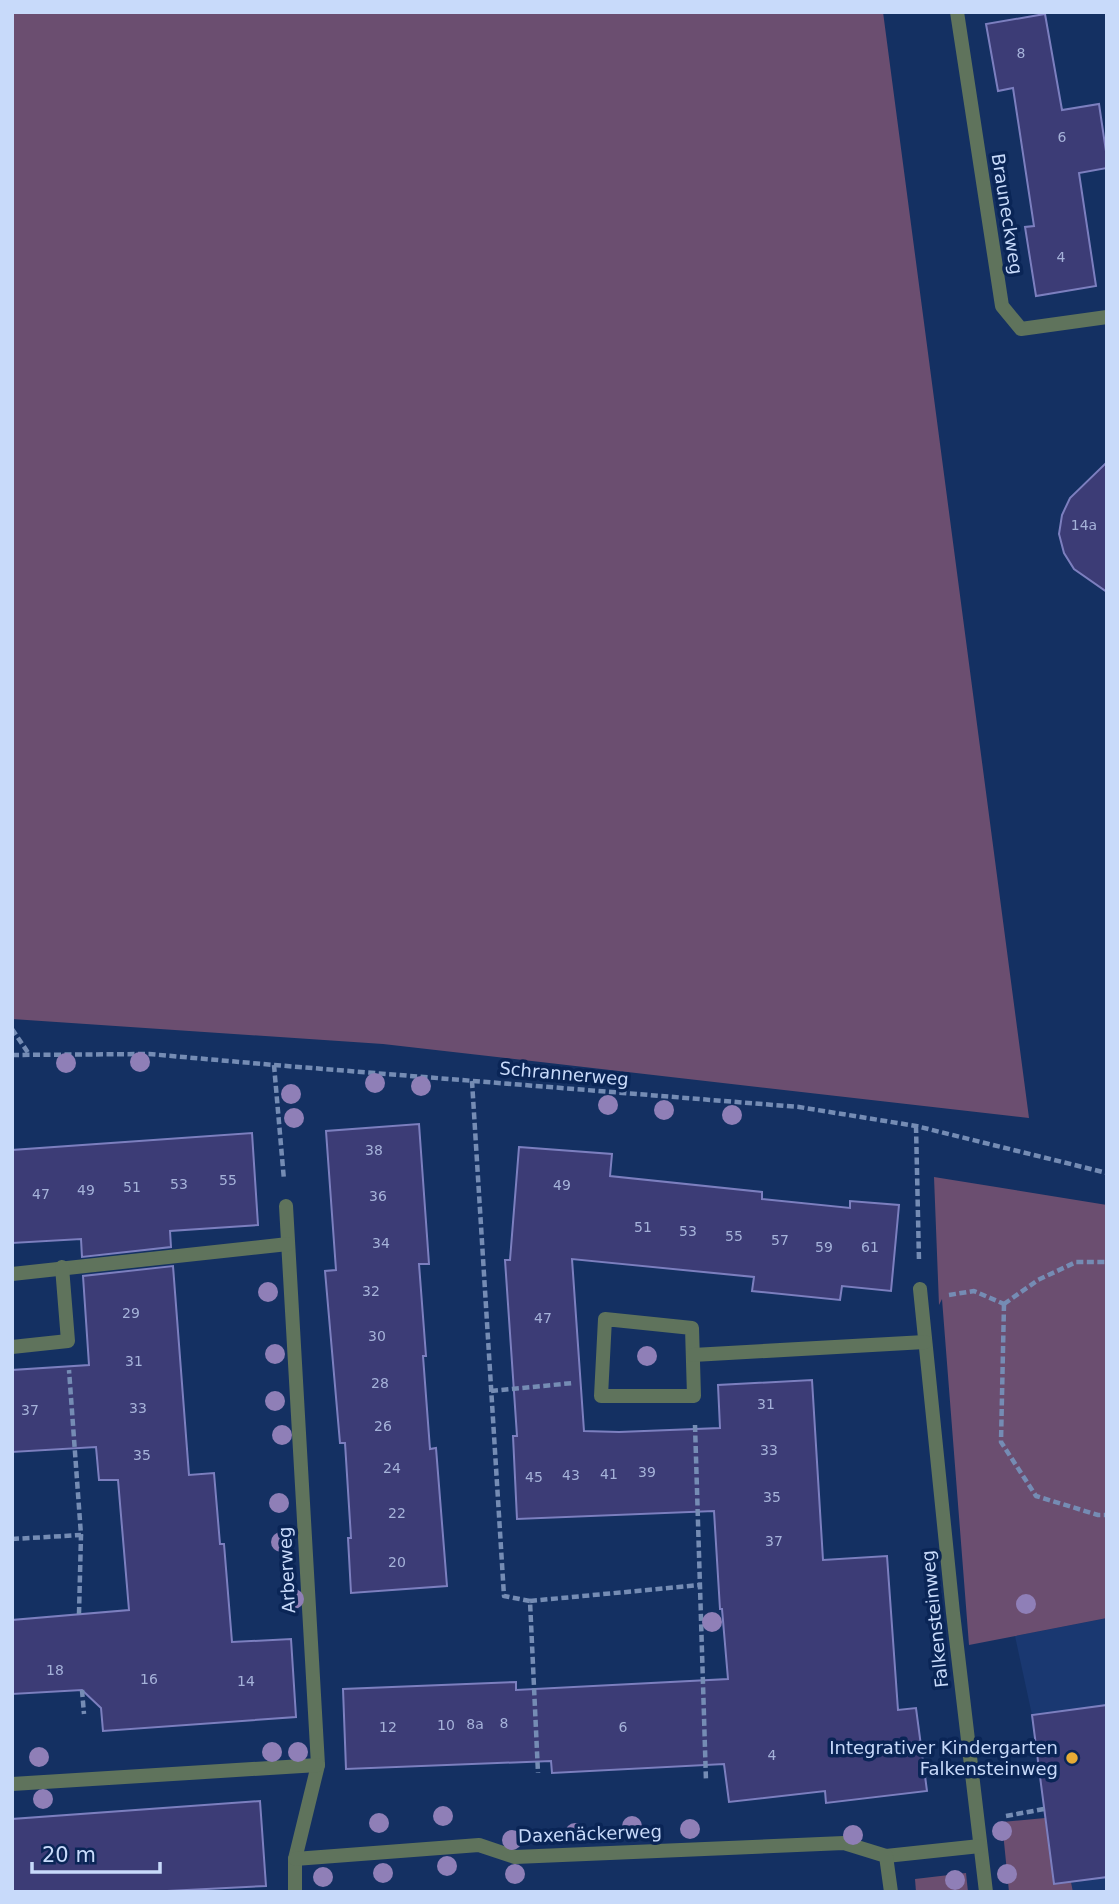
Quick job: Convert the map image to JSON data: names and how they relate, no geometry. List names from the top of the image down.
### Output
{
  "streets": {
    "street": [
      "Brauneckweg",
      "Arberweg",
      "Falkensteinweg",
      "Daxenäckerweg"
    ],
    "path": ["Schrannerweg"]
  },
  "crossings": [
    ["Arberweg", "Daxenäckerweg"],
    ["Falkensteinweg", "Daxenäckerweg"]
  ],
  "places": ["Integrativer Kindergarten Falkensteinweg"],
  "house_numbers": [
    "8",
    "6",
    "4",
    "14a",
    "38",
    "55",
    "53",
    "49",
    "51",
    "49",
    "47",
    "36",
    "51",
    "53",
    "55",
    "57",
    "34",
    "59",
    "61",
    "32",
    "29",
    "47",
    "30",
    "31",
    "28",
    "31",
    "33",
    "37",
    "26",
    "33",
    "35",
    "24",
    "39",
    "41",
    "43",
    "45",
    "35",
    "22",
    "37",
    "20",
    "18",
    "16",
    "14",
    "8",
    "8a",
    "10",
    "12",
    "6",
    "4"
  ],
  "scale_bar": "20 m"
}
